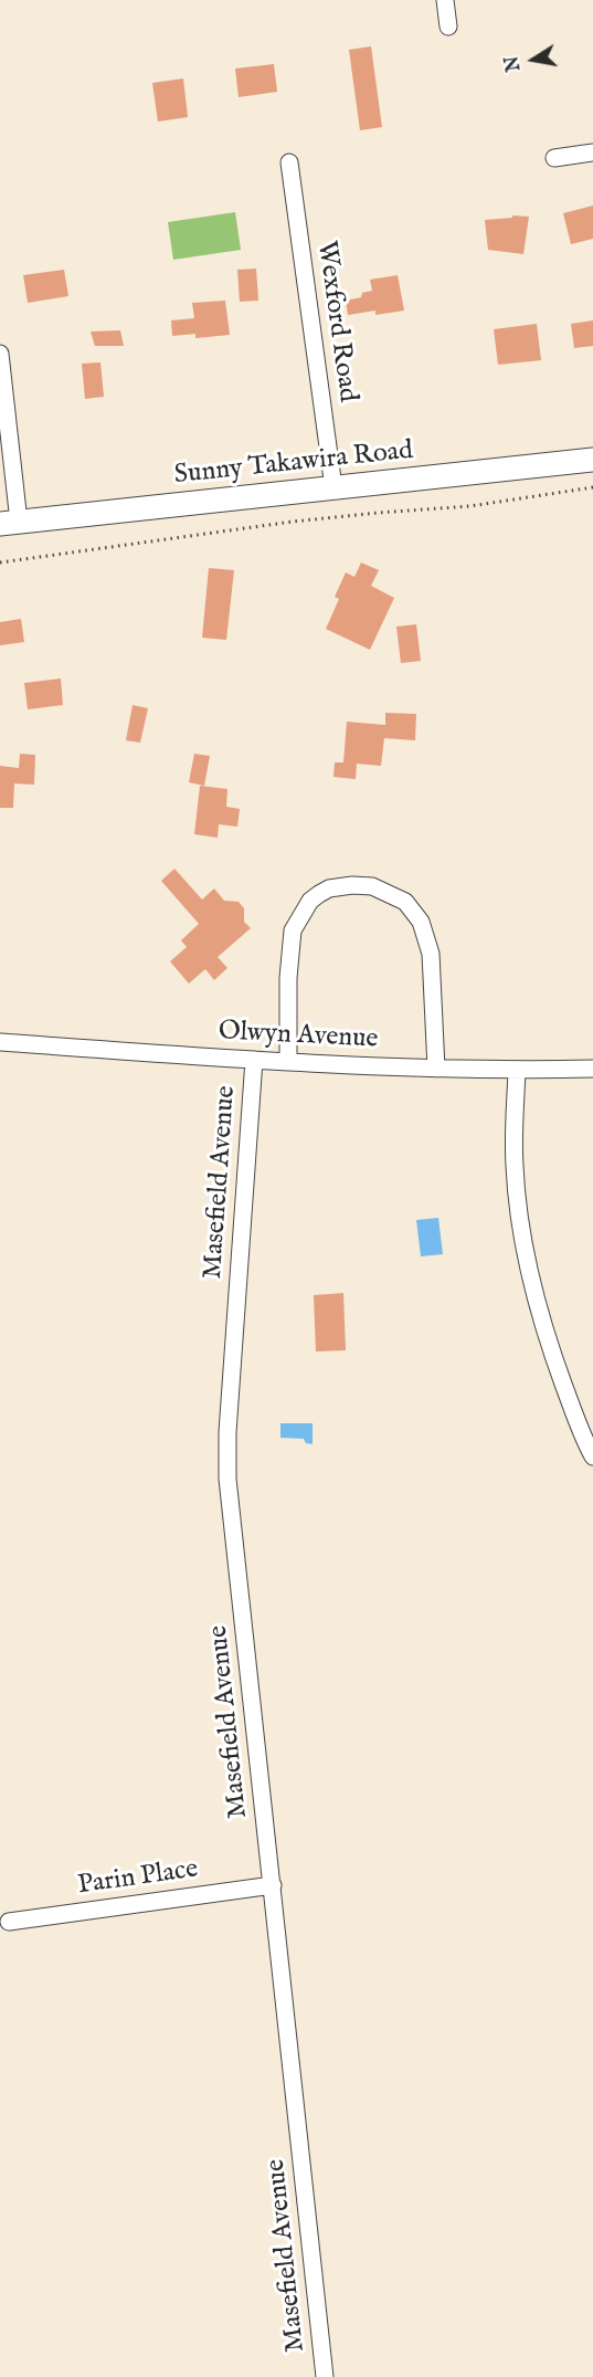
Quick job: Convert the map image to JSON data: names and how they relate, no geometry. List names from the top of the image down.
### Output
{
  "streets": {
    "main road": ["Sunny Takawira Road"],
    "street": [
      "Wexford Road",
      "Olwyn Avenue",
      "Masefield Avenue",
      "Parin Place"
    ]
  },
  "crossings": [
    ["Wexford Road", "Sunny Takawira Road"],
    ["Olwyn Avenue", "Masefield Avenue"],
    ["Masefield Avenue", "Parin Place"]
  ],
  "north": "left"
}
